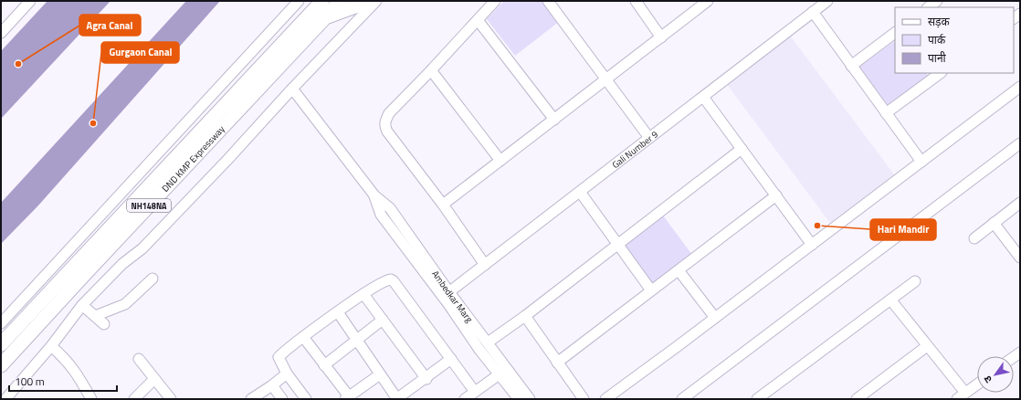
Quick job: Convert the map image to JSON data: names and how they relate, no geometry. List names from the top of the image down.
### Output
{
  "streets": {
    "highway": ["DND KMP Expressway", "NH148NA"],
    "street": ["Gali Number 9", "Ambedkar Marg"]
  },
  "crossings": [
    ["Gali Number 9", "Ambedkar Marg"]
  ],
  "places": ["Agra Canal", "Gurgaon Canal", "Hari Mandir"],
  "legend": ["सड़क", "पार्क", "पानी"],
  "scale_bar": "100 m",
  "north": "bottom left"
}
